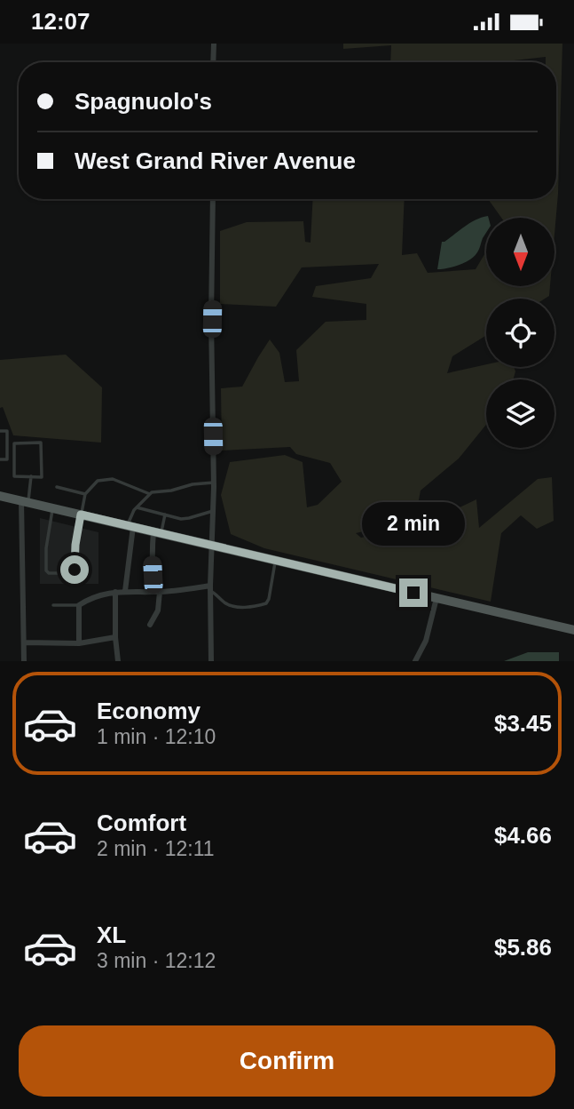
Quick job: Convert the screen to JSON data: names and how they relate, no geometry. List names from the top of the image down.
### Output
{
  "north": "bottom",
  "page": {
    "status": "12:07",
    "banner": ["Spagnuolo's", "West Grand River Avenue"],
    "bubble": "2 min",
    "list": [
      {
        "name": "Economy",
        "note": "1 min · 12:10",
        "value": "$3.45"
      },
      {
        "name": "Comfort",
        "note": "2 min · 12:11",
        "value": "$4.66"
      },
      {
        "name": "XL",
        "note": "3 min · 12:12",
        "value": "$5.86"
      }
    ],
    "buttons": "Confirm"
  }
}
